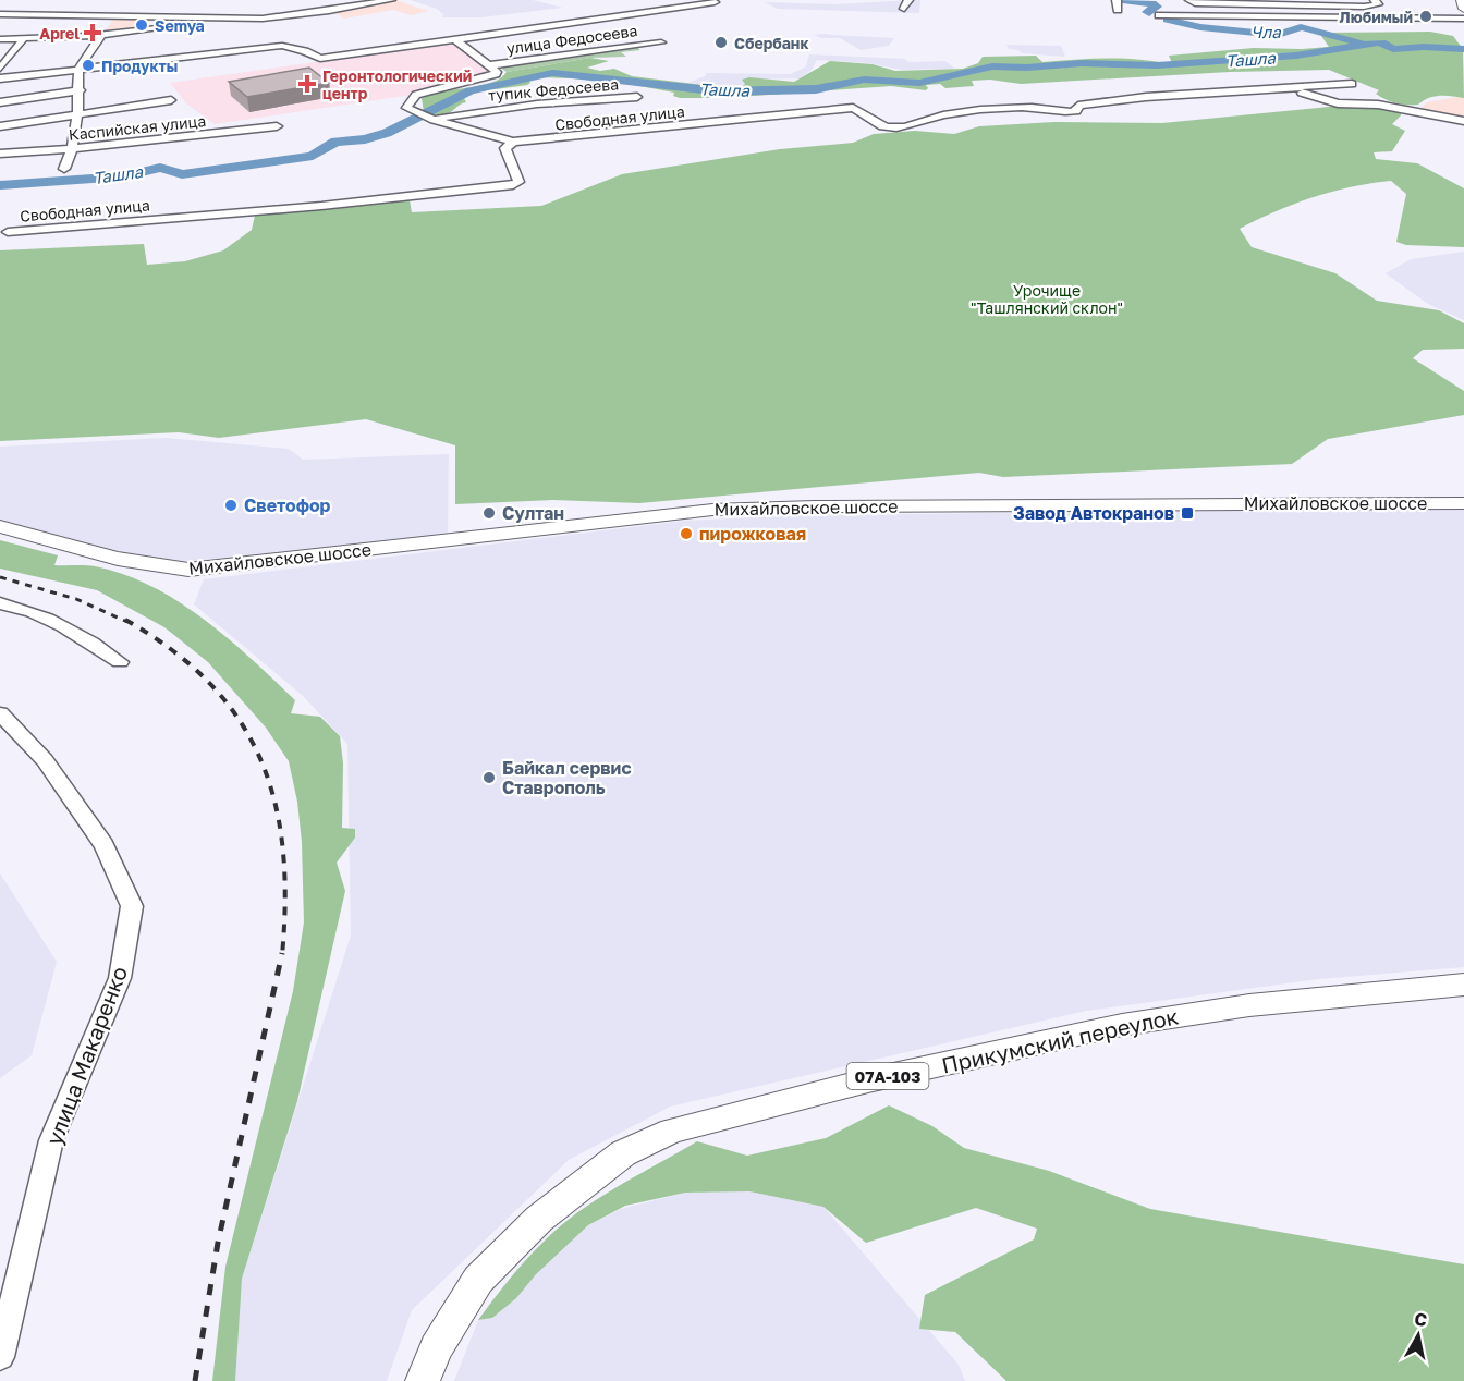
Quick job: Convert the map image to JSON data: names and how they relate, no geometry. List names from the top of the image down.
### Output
{
  "streets": {
    "main road": ["Михайловское шоссе", "Прикумский переулок", "07А-103"],
    "street": [
      "улица Федосеева",
      "тупик Федосеева",
      "Свободная улица",
      "Каспийская улица",
      "улица Макаренко"
    ]
  },
  "water": ["Чла", "Ташла"],
  "parks": ["Урочище \"Ташлянский склон\""],
  "places": {
    "other": [
      "Любимый",
      "Semya",
      "Сбербанк",
      "Продукты",
      "Светофор",
      "Султан",
      "пирожковая",
      "Байкал сервис Ставрополь"
    ],
    "health": ["Aprel", "Геронтологический центр"],
    "transit": ["Завод Автокранов"]
  },
  "north": "top"
}
